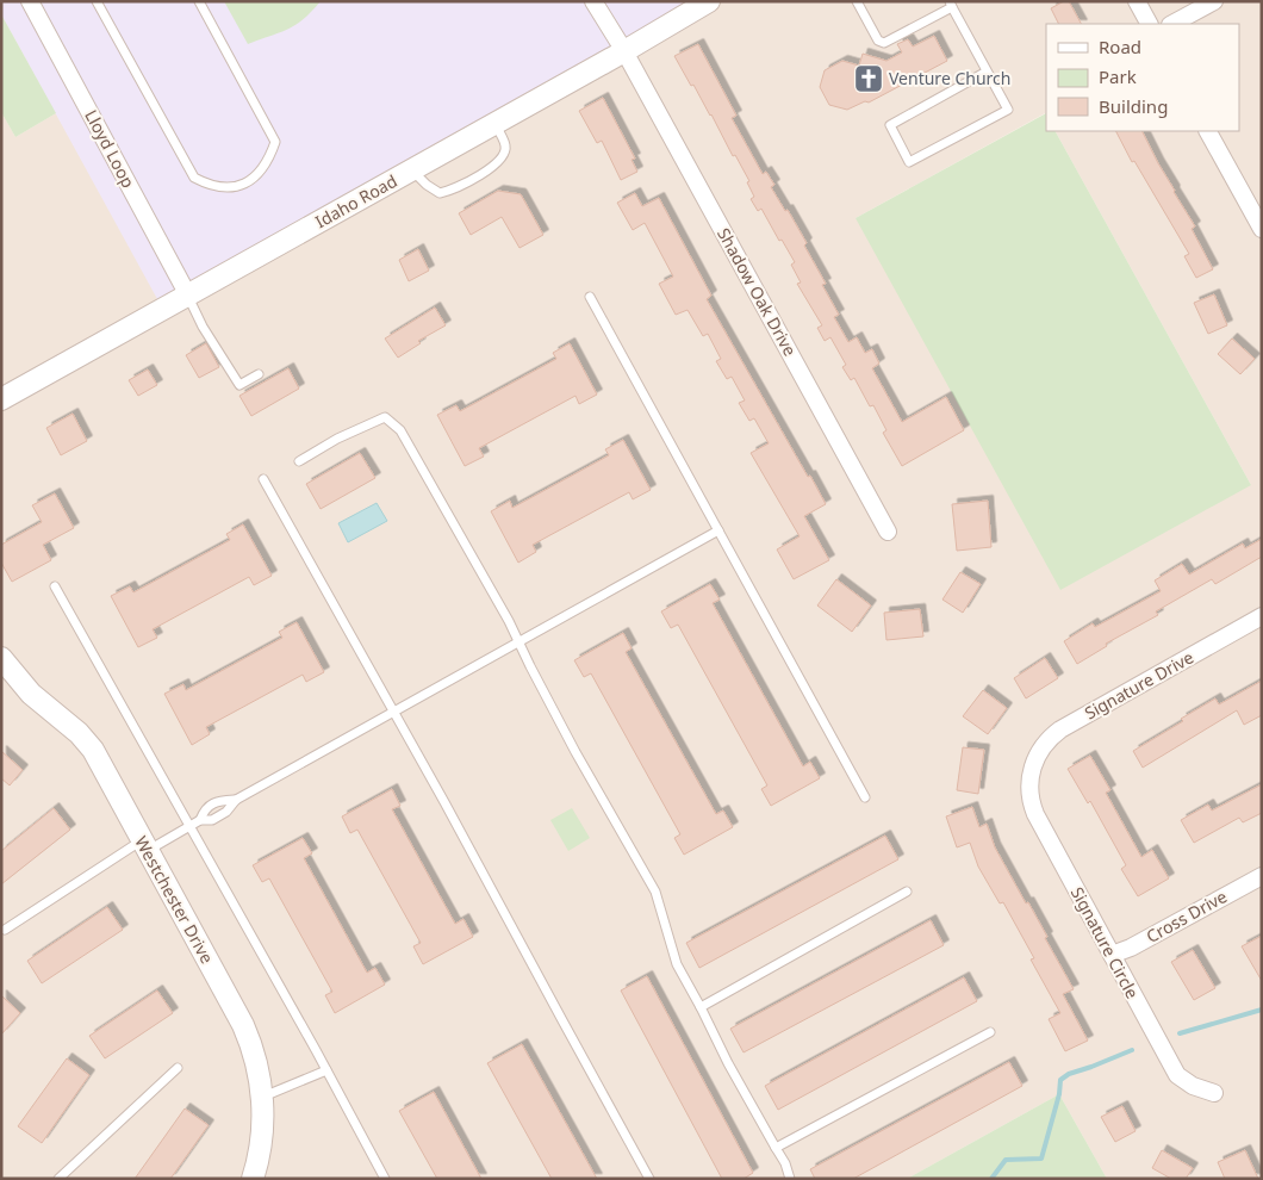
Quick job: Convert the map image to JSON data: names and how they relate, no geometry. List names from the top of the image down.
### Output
{
  "streets": {
    "street": [
      "Lloyd Loop",
      "Idaho Road",
      "Shadow Oak Drive",
      "Signature Drive",
      "Westchester Drive",
      "Cross Drive",
      "Signature Circle"
    ]
  },
  "crossings": [
    ["Lloyd Loop", "Idaho Road"],
    ["Idaho Road", "Shadow Oak Drive"],
    ["Signature Drive", "Signature Circle"],
    ["Cross Drive", "Signature Circle"]
  ],
  "places": {
    "church": ["Venture Church"]
  },
  "legend": ["Road", "Park", "Building"]
}
